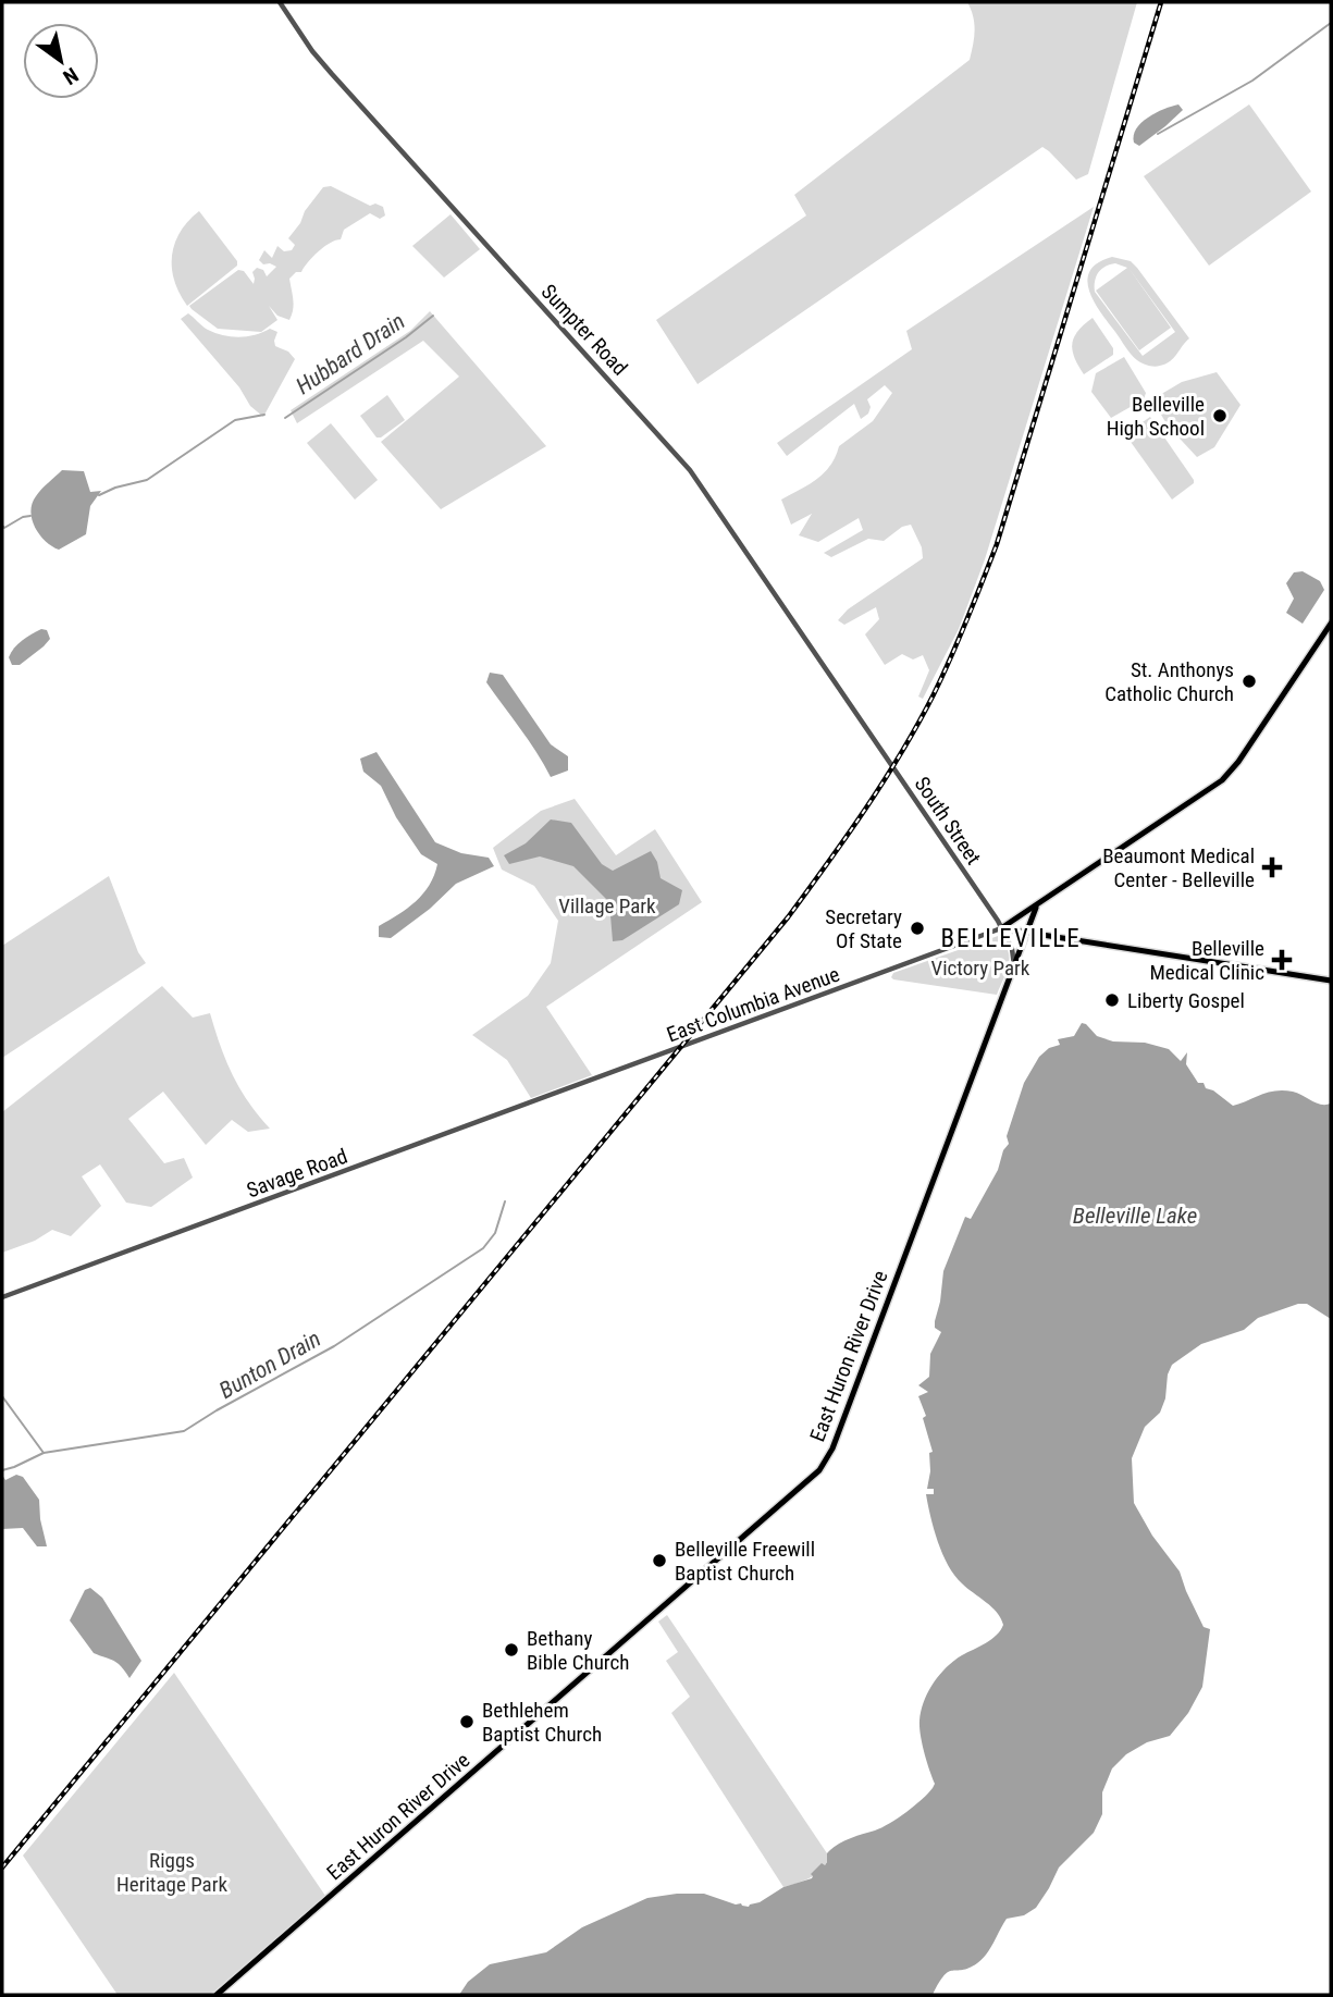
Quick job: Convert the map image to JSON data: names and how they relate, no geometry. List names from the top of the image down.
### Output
{
  "streets": {
    "main road": ["East Huron River Drive"],
    "street": [
      "Sumpter Road",
      "South Street",
      "East Columbia Avenue",
      "Savage Road"
    ]
  },
  "crossings": [
    ["Sumpter Road", "South Street"],
    ["South Street", "East Columbia Avenue"],
    ["South Street", "East Huron River Drive"],
    ["East Columbia Avenue", "Savage Road"]
  ],
  "districts": ["BELLEVILLE"],
  "water": ["Hubbard Drain", "Belleville Lake", "Bunton Drain"],
  "parks": ["Village Park", "Victory Park", "Riggs Heritage Park"],
  "places": {
    "other": [
      "Belleville High School",
      "St. Anthonys Catholic Church",
      "Secretary Of State",
      "Liberty Gospel",
      "Belleville Freewill Baptist Church",
      "Bethany Bible Church",
      "Bethlehem Baptist Church"
    ],
    "health": ["Beaumont Medical Center - Belleville", "Belleville Medical Clinic"]
  },
  "north": "bottom right"
}
